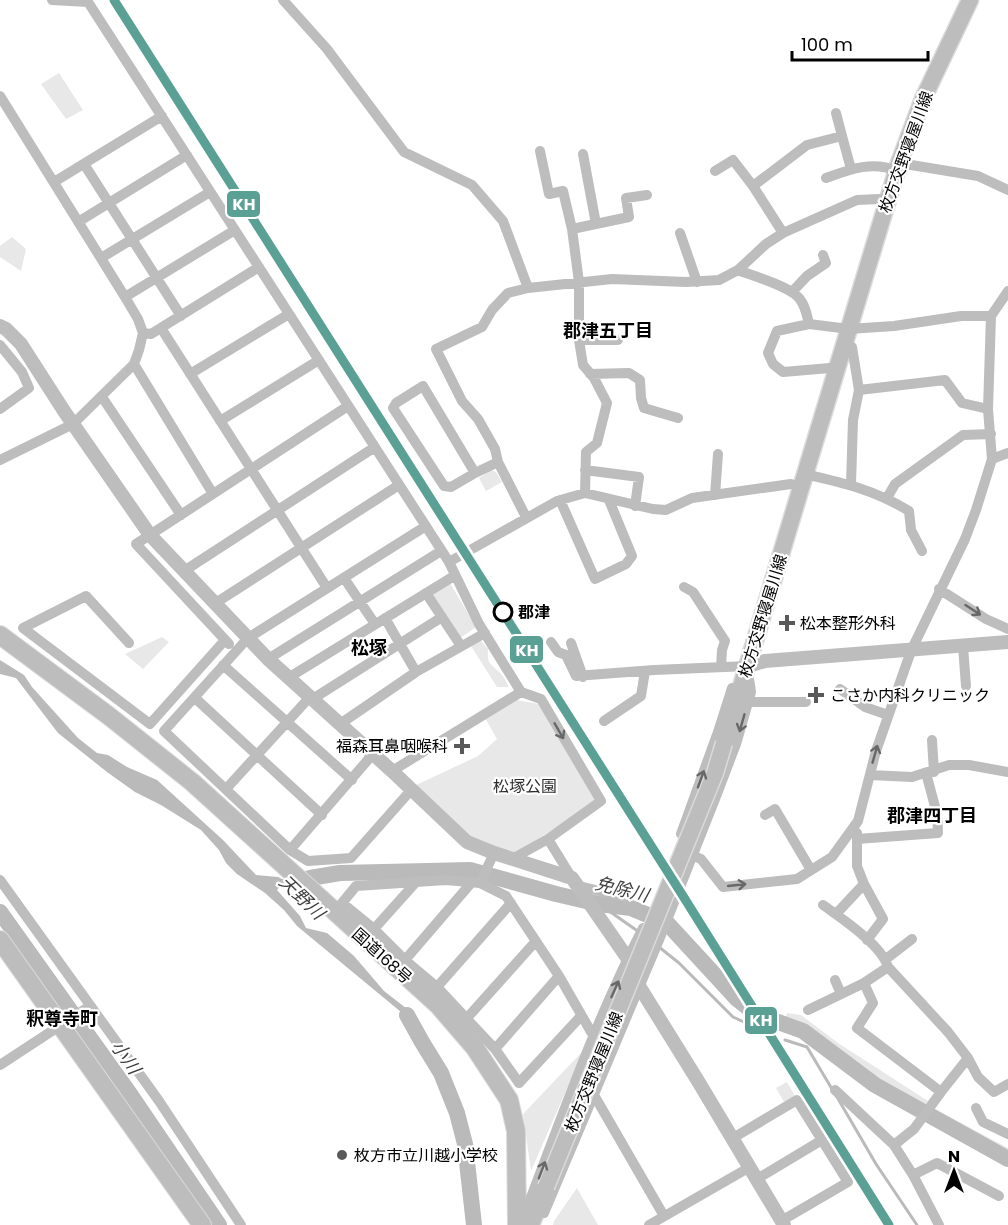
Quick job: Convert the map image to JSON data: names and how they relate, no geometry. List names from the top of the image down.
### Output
{
  "streets": {
    "highway": ["国道168号"],
    "main road": ["枚方交野寝屋川線"]
  },
  "districts": [
    "郡津五丁目",
    "松塚",
    "郡津四丁目",
    "釈尊寺町"
  ],
  "water": ["免除川", "天野川", "小川"],
  "parks": ["松塚公園"],
  "places": {
    "other": ["郡津", "枚方市立川越小学校"],
    "health": ["松本整形外科", "こさか内科クリニック", "福森耳鼻咽喉科"]
  },
  "lines": ["transit line KH"],
  "scale_bar": "100 m",
  "north": "top"
}
